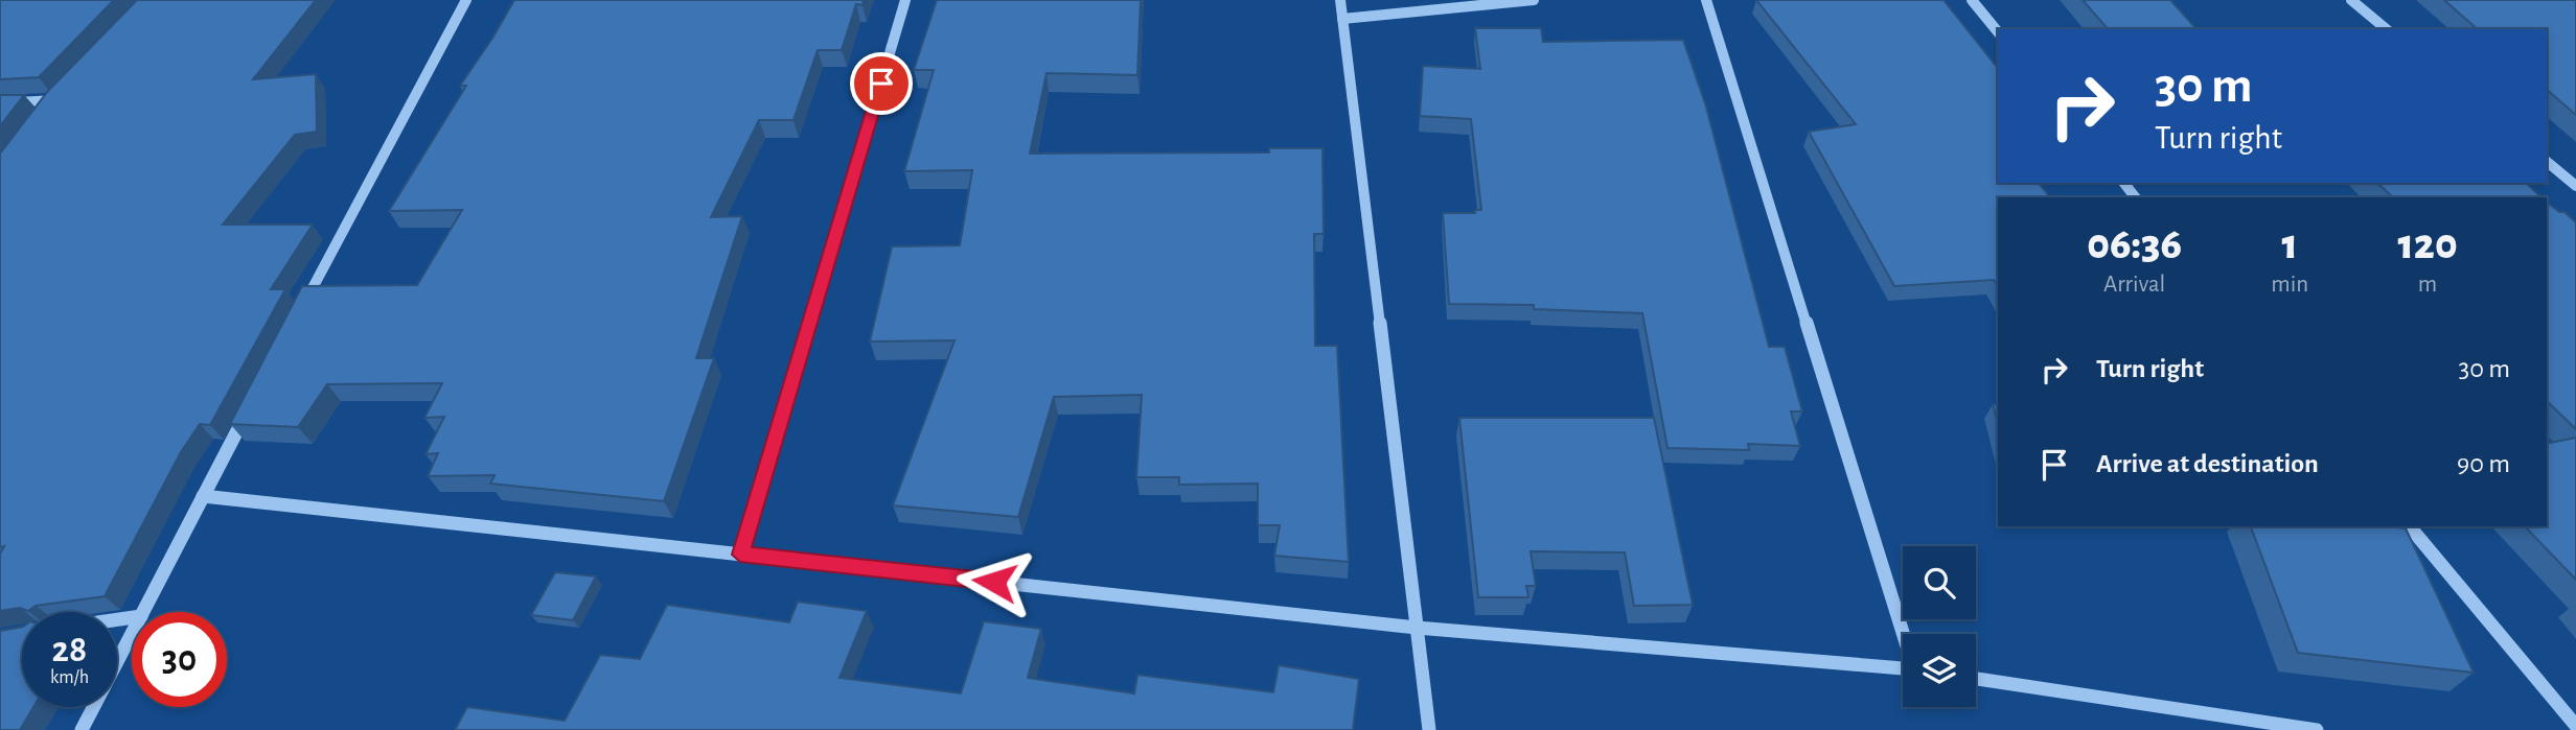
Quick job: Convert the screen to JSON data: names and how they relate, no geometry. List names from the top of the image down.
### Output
{
  "page": {
    "turn": ["30 m", "Turn right"],
    "eta": [
      "06:36",
      "Arrival",
      "1",
      "min",
      "120",
      "m"
    ],
    "list": [
      {
        "name": "Turn right",
        "value": "30 m"
      },
      {
        "name": "Arrive at destination",
        "value": "90 m"
      }
    ],
    "speed": "28 km/h",
    "limit": "30"
  }
}
